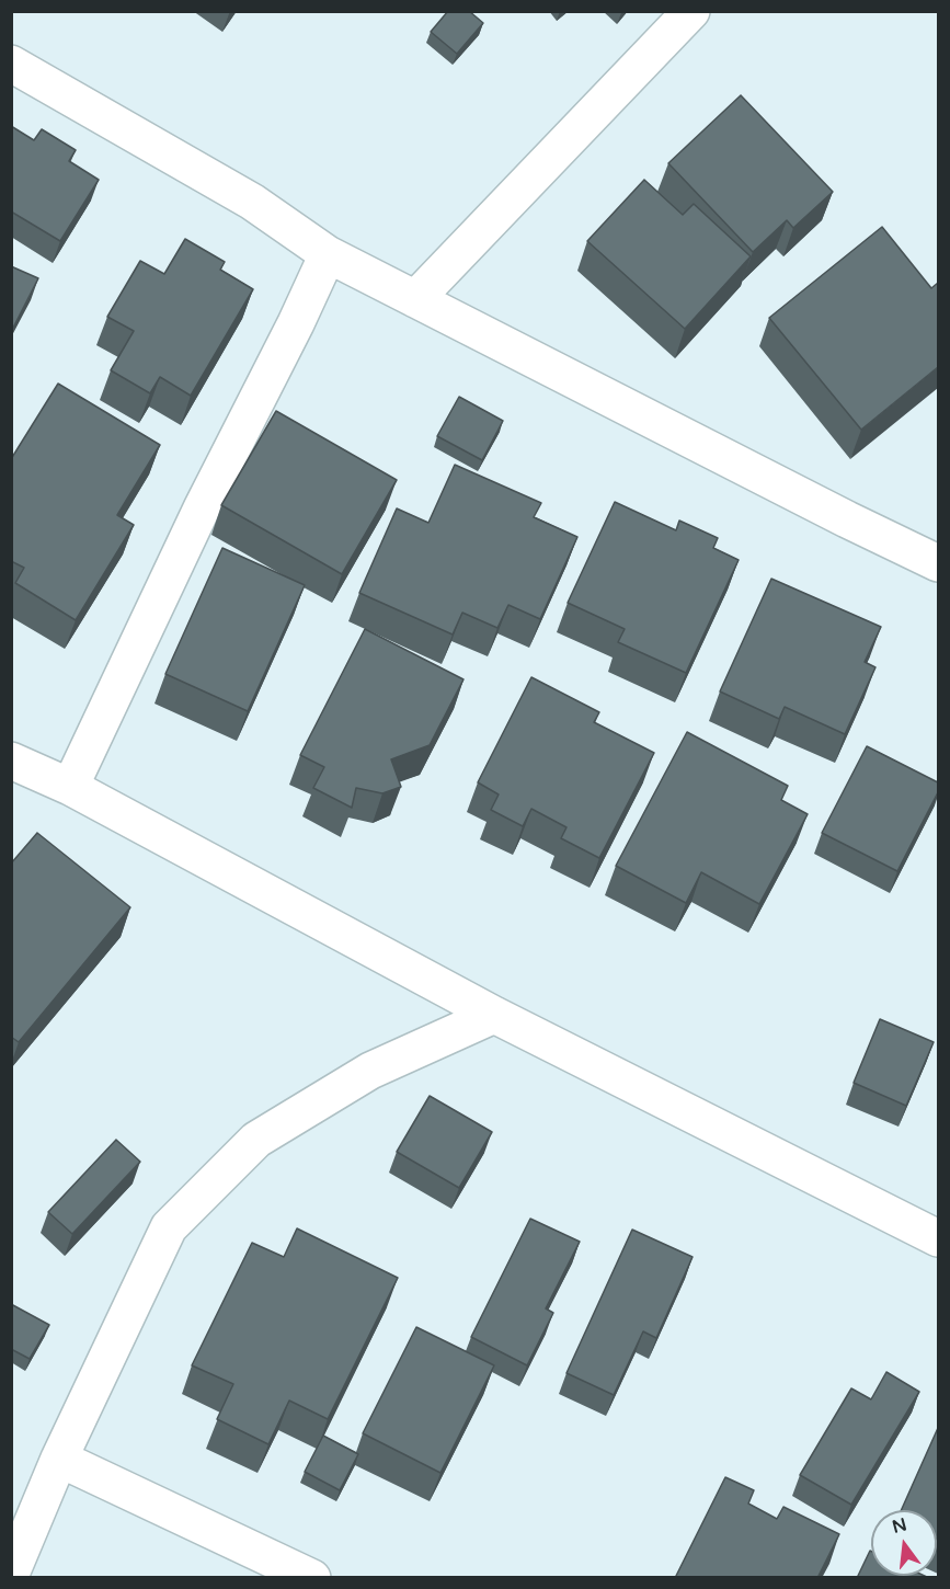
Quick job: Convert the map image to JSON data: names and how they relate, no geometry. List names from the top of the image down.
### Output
{
  "north": "top"
}
